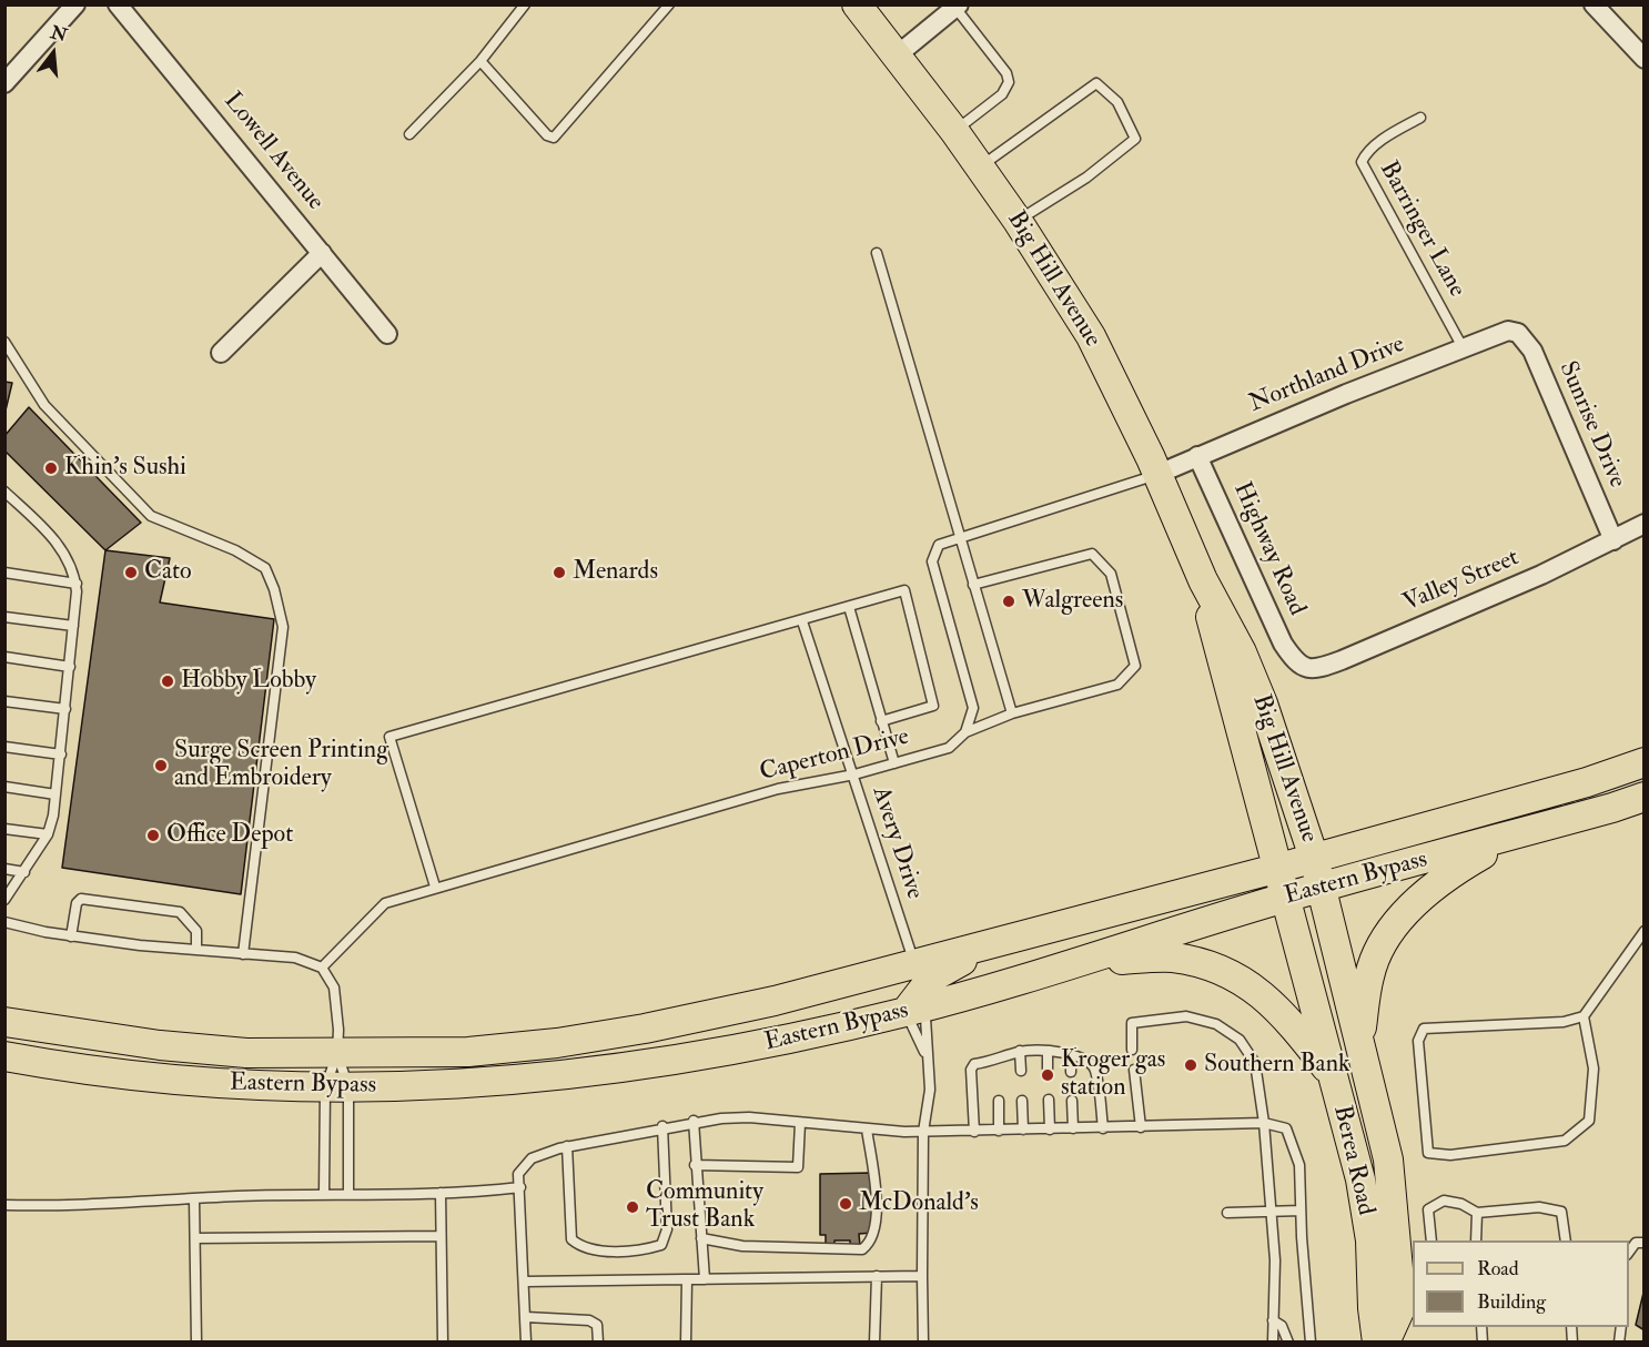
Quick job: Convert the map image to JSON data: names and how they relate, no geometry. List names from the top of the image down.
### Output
{
  "streets": {
    "main road": ["Big Hill Avenue", "Eastern Bypass", "Berea Road"],
    "street": [
      "Lowell Avenue",
      "Northland Drive",
      "Sunrise Drive",
      "Highway Road",
      "Valley Street"
    ],
    "lane": ["Barringer Lane", "Caperton Drive", "Avery Drive"]
  },
  "crossings": [
    ["Barringer Lane", "Northland Drive"],
    ["Big Hill Avenue", "Northland Drive"],
    ["Big Hill Avenue", "Eastern Bypass"],
    ["Big Hill Avenue", "Berea Road"],
    ["Northland Drive", "Sunrise Drive"],
    ["Northland Drive", "Highway Road"],
    ["Sunrise Drive", "Valley Street"],
    ["Highway Road", "Valley Street"],
    ["Caperton Drive", "Avery Drive"],
    ["Avery Drive", "Eastern Bypass"],
    ["Eastern Bypass", "Berea Road"]
  ],
  "places": [
    "Khin's Sushi",
    "Cato",
    "Menards",
    "Walgreens",
    "Hobby Lobby",
    "Surge Screen Printing and Embroidery",
    "Office Depot",
    "Southern Bank",
    "Kroger gas station",
    "McDonald's",
    "Community Trust Bank"
  ],
  "legend": ["Road", "Building"],
  "north": "top"
}
